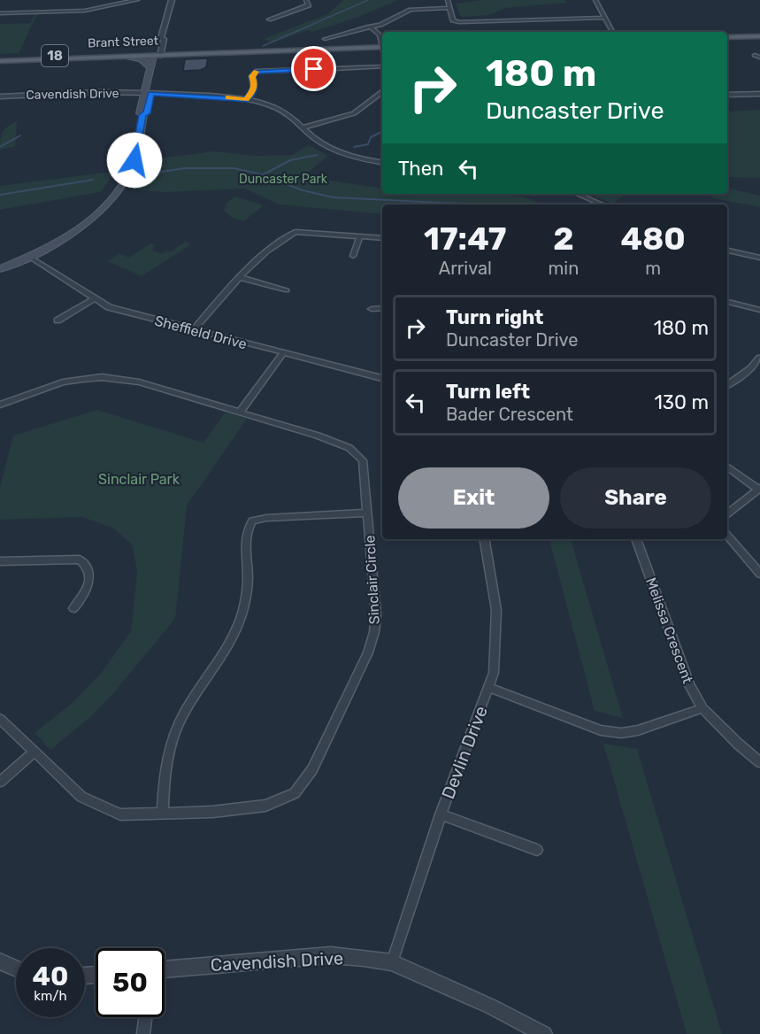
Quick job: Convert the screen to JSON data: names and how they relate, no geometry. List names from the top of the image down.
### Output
{
  "streets": {
    "main road": ["Brant Street", "18"],
    "street": [
      "Cavendish Drive",
      "Sheffield Drive",
      "Sinclair Circle",
      "Melissa Crescent",
      "Devlin Drive"
    ]
  },
  "crossings": [
    ["Cavendish Drive", "Devlin Drive"]
  ],
  "parks": ["Duncaster Park", "Sinclair Park"],
  "page": {
    "turn": ["180 m", "Duncaster Drive"],
    "then": "Then",
    "eta": [
      "17:47",
      "Arrival",
      "2",
      "min",
      "480",
      "m"
    ],
    "list": [
      {
        "name": "Turn right",
        "note": "Duncaster Drive",
        "value": "180 m"
      },
      {
        "name": "Turn left",
        "note": "Bader Crescent",
        "value": "130 m"
      }
    ],
    "buttons": ["Exit", "Share"],
    "speed": "40 km/h",
    "limit": "50"
  }
}
